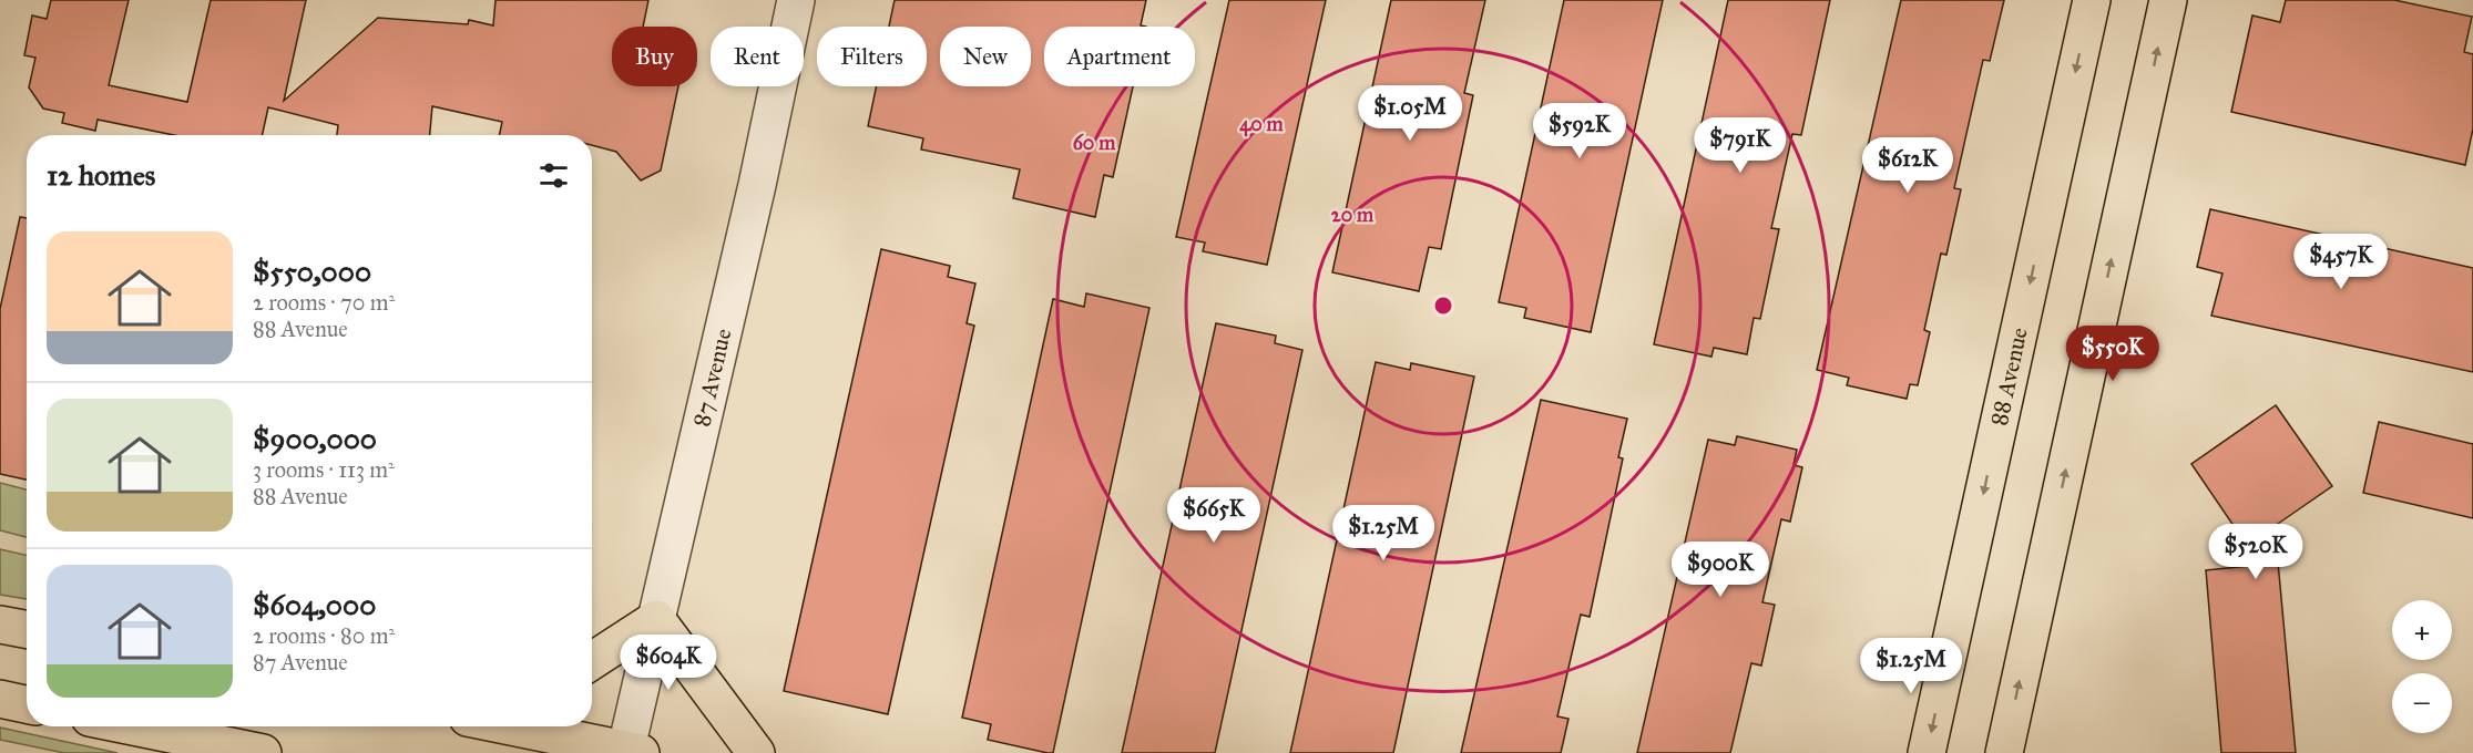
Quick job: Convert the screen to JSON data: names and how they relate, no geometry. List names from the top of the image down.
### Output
{
  "streets": {
    "main road": ["88 Avenue"],
    "street": ["87 Avenue"]
  },
  "page": {
    "chip": [
      "Buy",
      "Rent",
      "Filters",
      "New",
      "Apartment"
    ],
    "price": [
      "$1.05M",
      "$592K",
      "$791K",
      "$612K",
      "$457K",
      "$550K",
      "$665K",
      "$1.25M",
      "$520K",
      "$900K",
      "$604K",
      "$1.25M"
    ],
    "heading": "12 homes",
    "list": [
      {
        "name": "$550,000",
        "note": "2 rooms · 70 m² · 88 Avenue"
      },
      {
        "name": "$900,000",
        "note": "3 rooms · 113 m² · 88 Avenue"
      },
      {
        "name": "$604,000",
        "note": "2 rooms · 80 m² · 87 Avenue"
      }
    ],
    "map_buttons": ["+", "−"]
  },
  "rings": ["40 m", "60 m", "20 m"]
}
